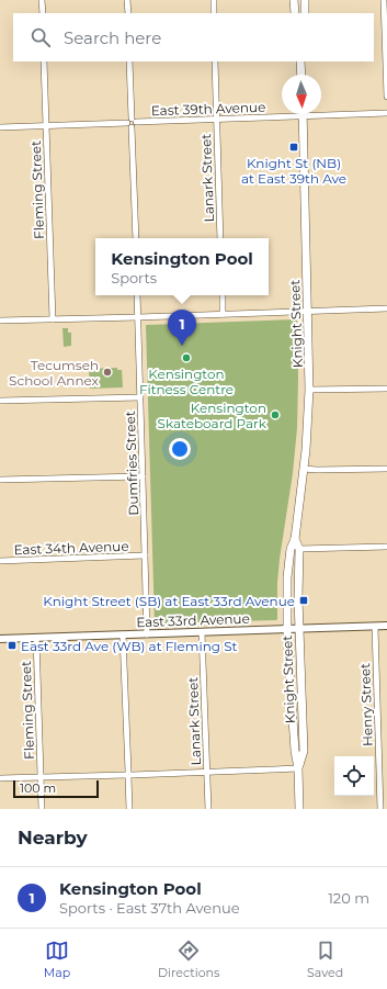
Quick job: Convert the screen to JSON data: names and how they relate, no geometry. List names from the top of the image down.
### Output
{
  "streets": {
    "main road": ["Knight Street"],
    "street": [
      "East 39th Avenue",
      "Lanark Street",
      "Fleming Street",
      "Dumfries Street",
      "East 34th Avenue",
      "East 33rd Avenue",
      "Henry Street"
    ]
  },
  "crossings": [
    ["East 39th Avenue", "Lanark Street"],
    ["East 39th Avenue", "Fleming Street"],
    ["East 39th Avenue", "Knight Street"],
    ["Lanark Street", "East 33rd Avenue"],
    ["Fleming Street", "East 33rd Avenue"],
    ["Knight Street", "East 33rd Avenue"],
    ["Dumfries Street", "East 34th Avenue"],
    ["Dumfries Street", "East 33rd Avenue"],
    ["East 33rd Avenue", "Henry Street"]
  ],
  "places": {
    "transit": ["Knight St (NB) at East 39th Ave", "Knight Street (SB) at East 33rd Avenue", "East 33rd Ave (WB) at Fleming St"],
    "other": ["Kensington Fitness Centre", "Tecumseh School Annex", "Kensington Skateboard Park"]
  },
  "scale_bar": "100 m",
  "north": "bottom",
  "page": {
    "search": "Search here",
    "popup": ["Kensington Pool", "Sports"],
    "pins": "1",
    "scale": "100 m",
    "heading": "Nearby",
    "list": [
      {
        "mark": "1",
        "name": "Kensington Pool",
        "note": "Sports · East 37th Avenue",
        "value": "120 m"
      }
    ],
    "nav": ["Map", "Directions", "Saved"]
  }
}
